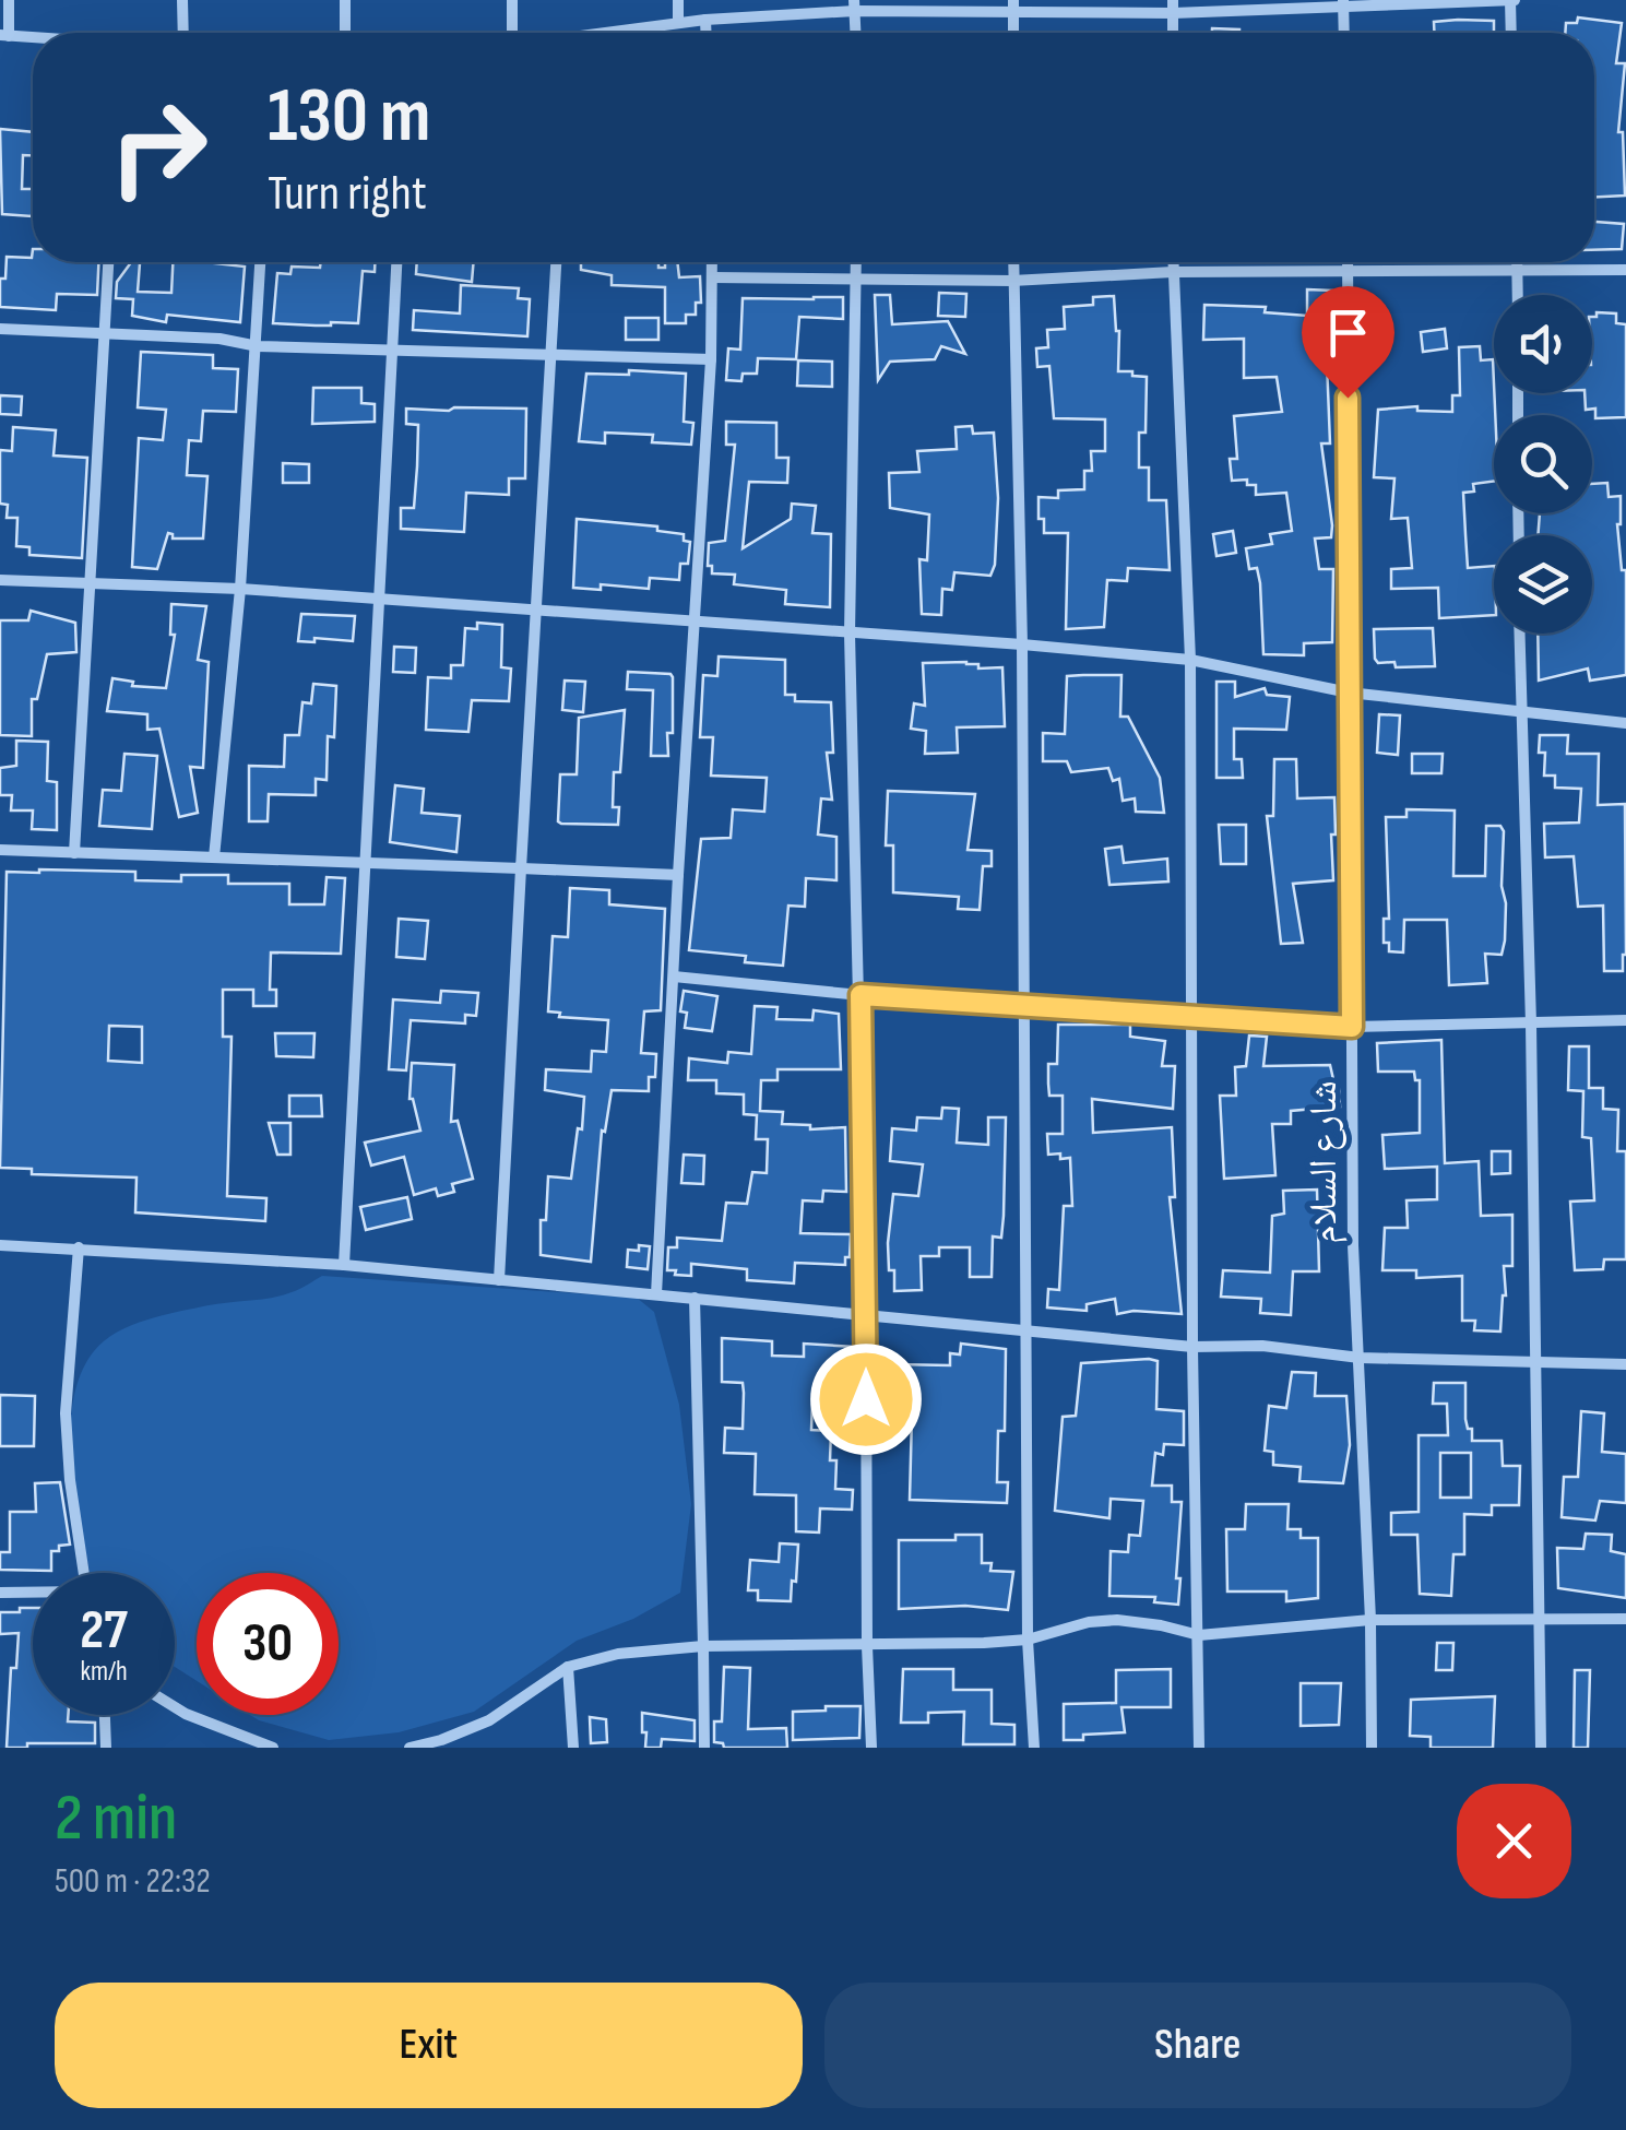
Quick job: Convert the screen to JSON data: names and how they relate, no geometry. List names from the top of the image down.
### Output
{
  "streets": {
    "street": ["شارع السلام"]
  },
  "page": {
    "turn": ["130 m", "Turn right"],
    "speed": "27 km/h",
    "limit": "30",
    "heading": ["2 min", "500 m · 22:32"],
    "buttons": ["Exit", "Share"]
  }
}
